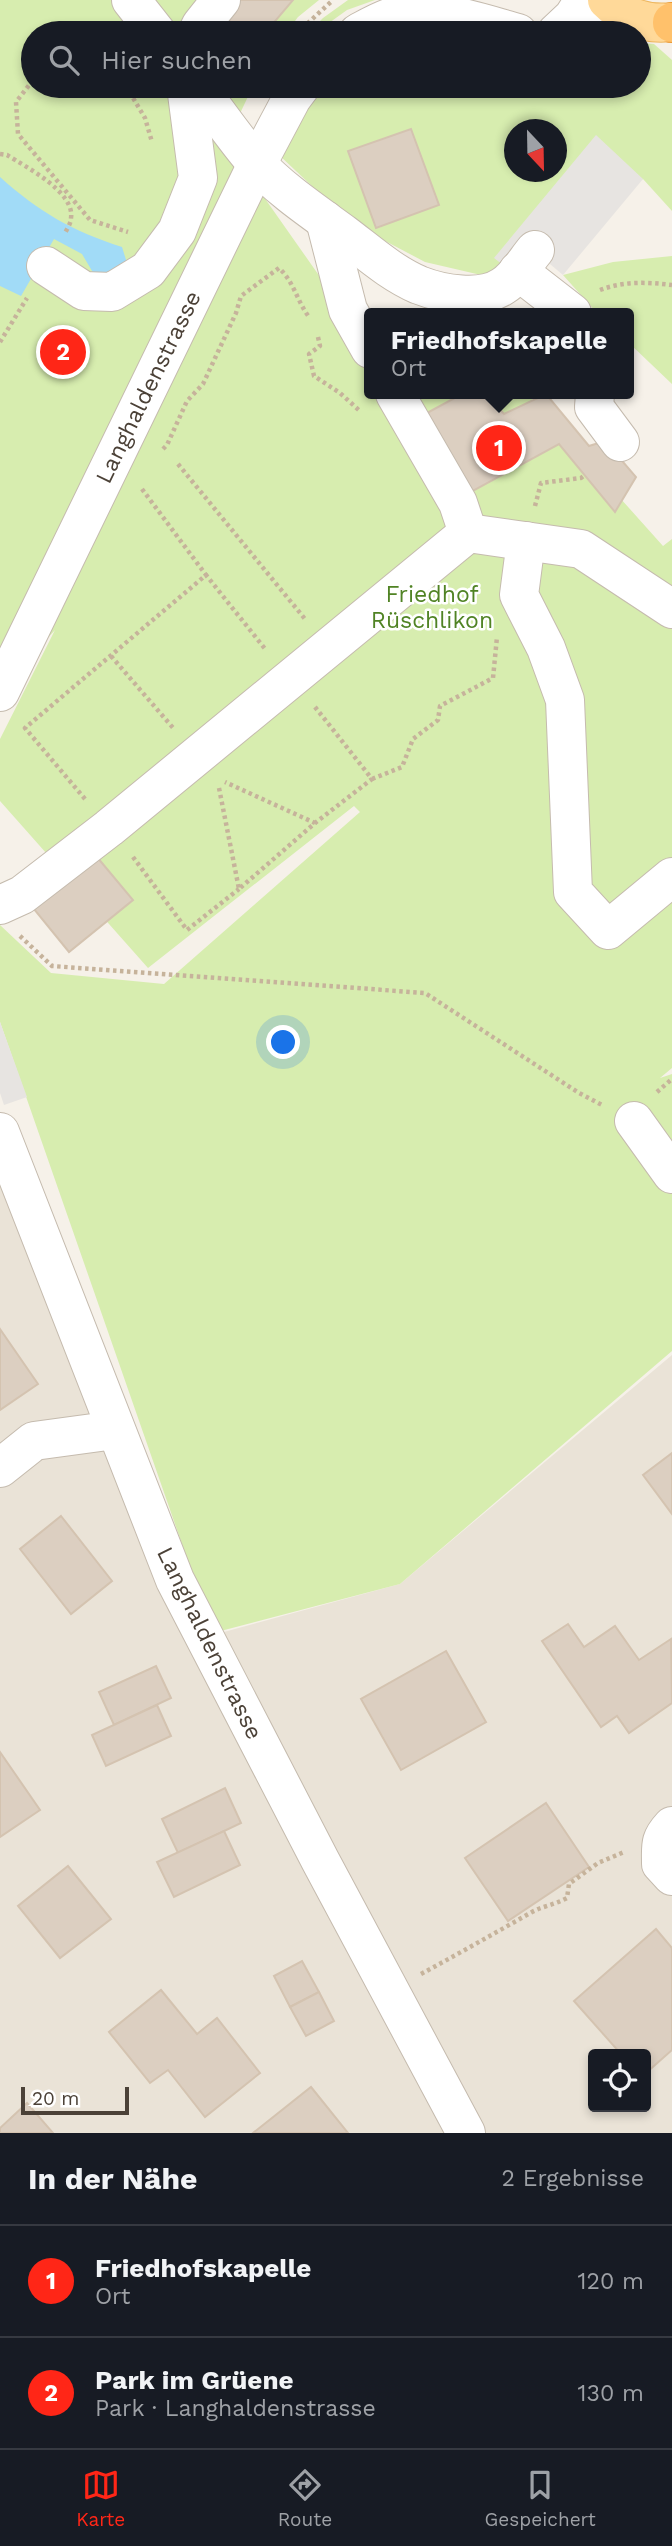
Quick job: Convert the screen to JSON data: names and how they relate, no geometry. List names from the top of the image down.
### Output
{
  "streets": {
    "street": ["Langhaldenstrasse"]
  },
  "parks": ["Friedhof Rüschlikon"],
  "scale_bar": "20 m",
  "north": "bottom",
  "page": {
    "search": "Hier suchen",
    "popup": ["Friedhofskapelle", "Ort"],
    "pins": ["2", "1"],
    "scale": "20 m",
    "heading": ["In der Nähe", "2 Ergebnisse"],
    "list": [
      {
        "mark": "1",
        "name": "Friedhofskapelle",
        "note": "Ort",
        "value": "120 m"
      },
      {
        "mark": "2",
        "name": "Park im Grüene",
        "note": "Park · Langhaldenstrasse",
        "value": "130 m"
      }
    ],
    "nav": ["Karte", "Route", "Gespeichert"]
  }
}
